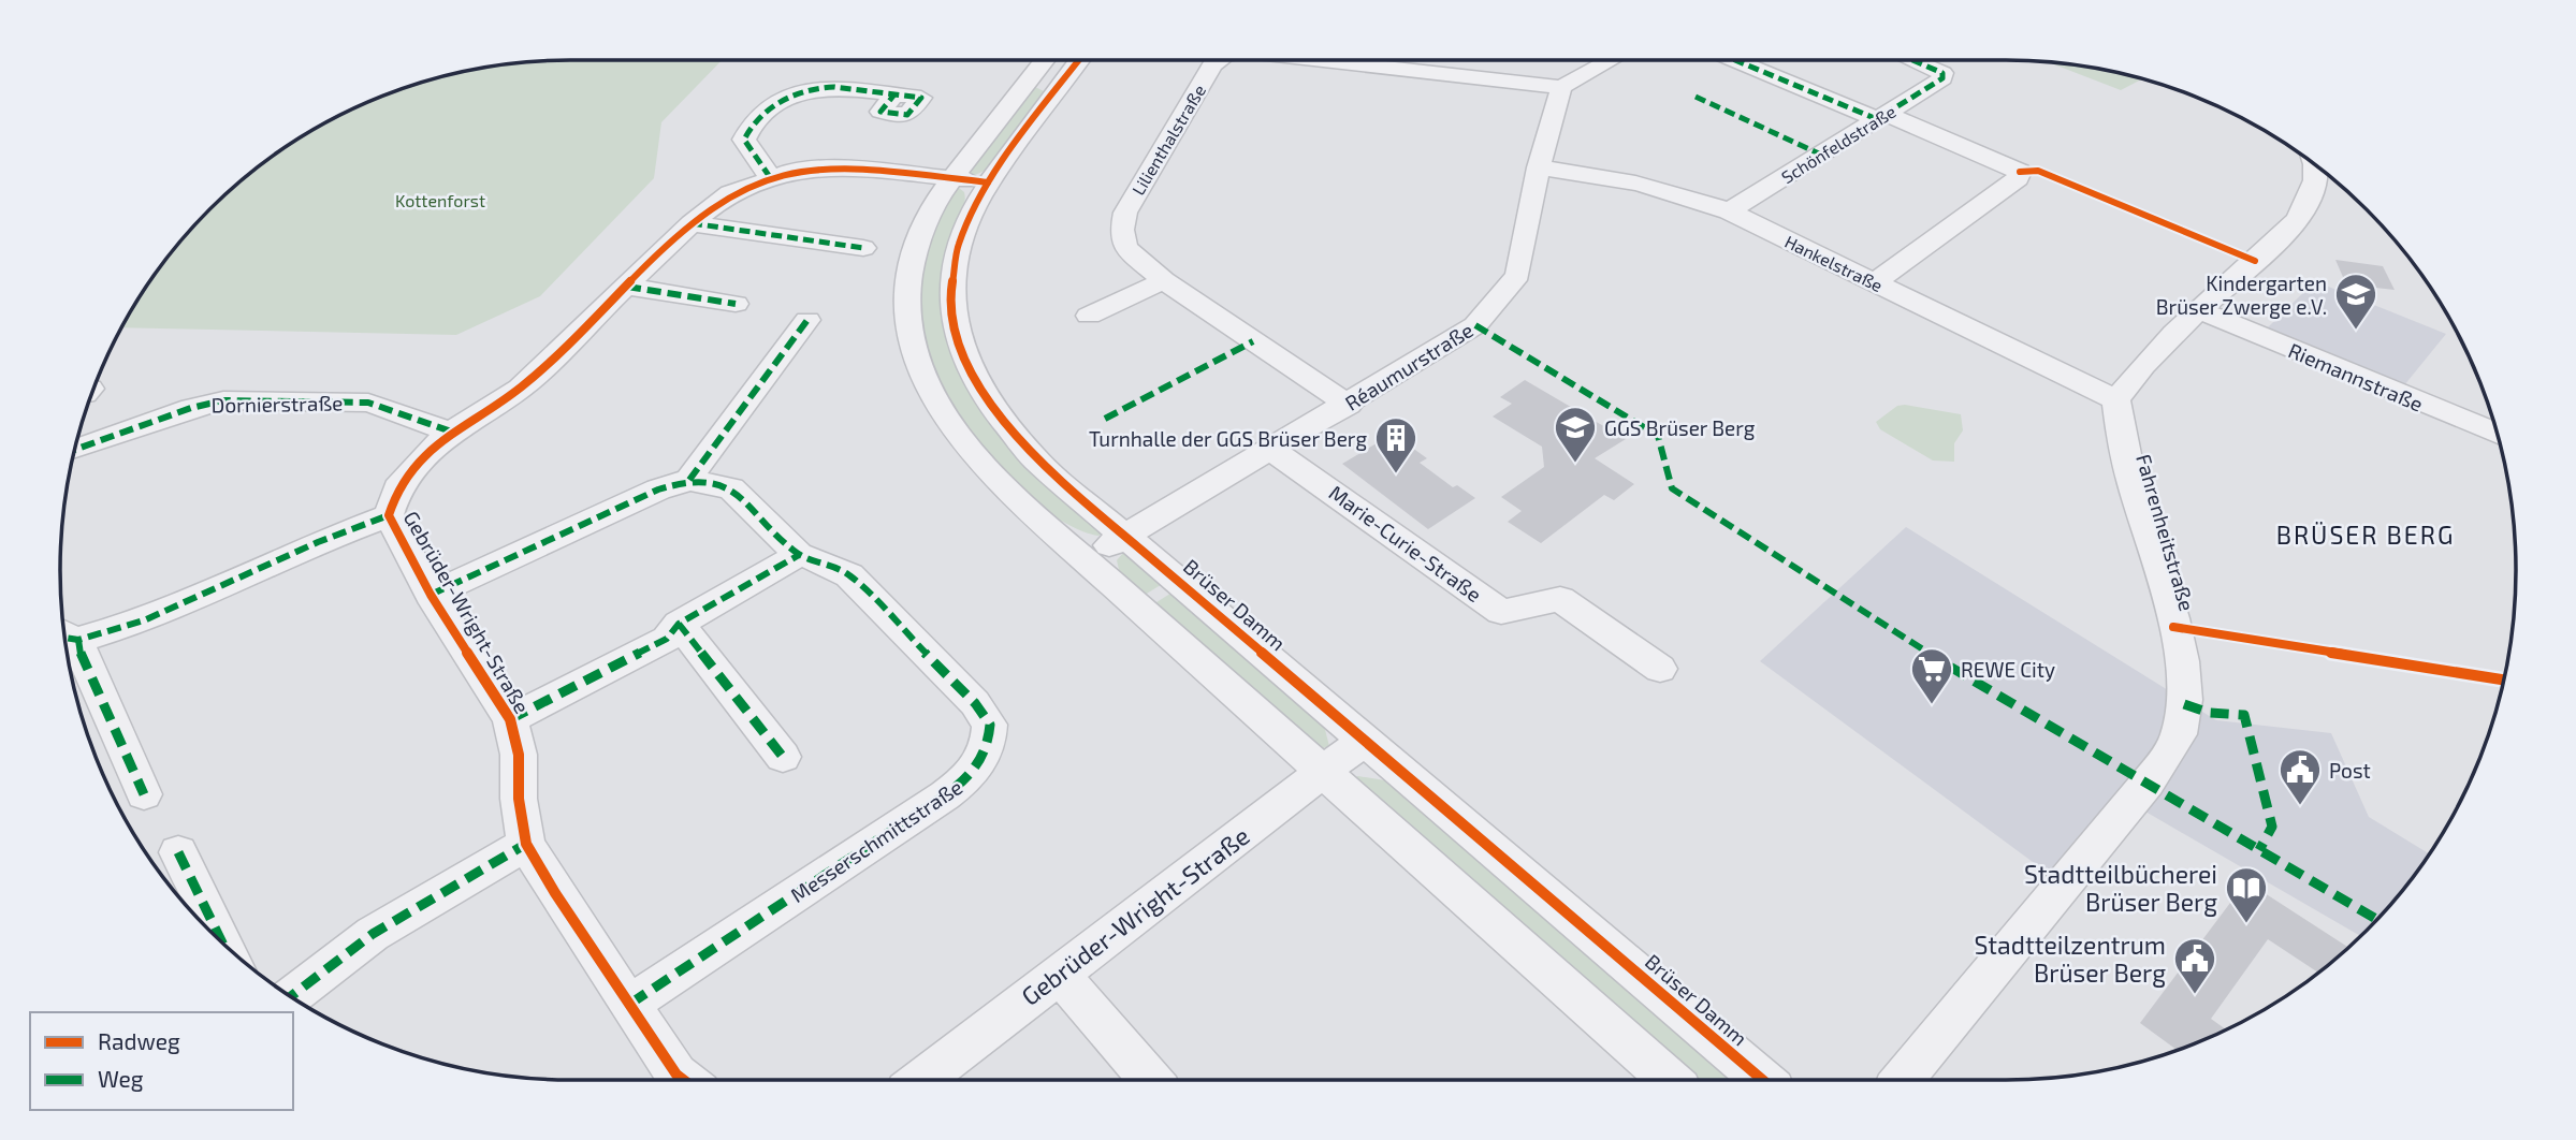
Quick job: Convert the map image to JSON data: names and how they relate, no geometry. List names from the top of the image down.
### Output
{
  "streets": {
    "street": [
      "Lilienthalstraße",
      "Schönfeldstraße",
      "Hankelstraße",
      "Réaumurstraße",
      "Riemannstraße",
      "Dornierstraße",
      "Fahrenheitstraße",
      "Marie-Curie-Straße",
      "Brüser Damm",
      "Gebrüder-Wright-Straße",
      "Messerschmittstraße"
    ]
  },
  "crossings": [
    ["Lilienthalstraße", "Réaumurstraße"],
    ["Schönfeldstraße", "Hankelstraße"],
    ["Hankelstraße", "Réaumurstraße"],
    ["Hankelstraße", "Fahrenheitstraße"],
    ["Réaumurstraße", "Marie-Curie-Straße"],
    ["Réaumurstraße", "Brüser Damm"],
    ["Dornierstraße", "Gebrüder-Wright-Straße"],
    ["Brüser Damm", "Gebrüder-Wright-Straße"],
    ["Gebrüder-Wright-Straße", "Messerschmittstraße"]
  ],
  "districts": ["BRÜSER BERG"],
  "parks": ["Kottenforst"],
  "places": {
    "school or university": ["Kindergarten Brüser Zwerge e.V.", "GGS Brüser Berg"],
    "building": ["Turnhalle der GGS Brüser Berg"],
    "supermarket": ["REWE City"],
    "public building": ["Post", "Stadtteilzentrum Brüser Berg"],
    "library": ["Stadtteilbücherei Brüser Berg"]
  },
  "legend": ["Radweg", "Weg"]
}
